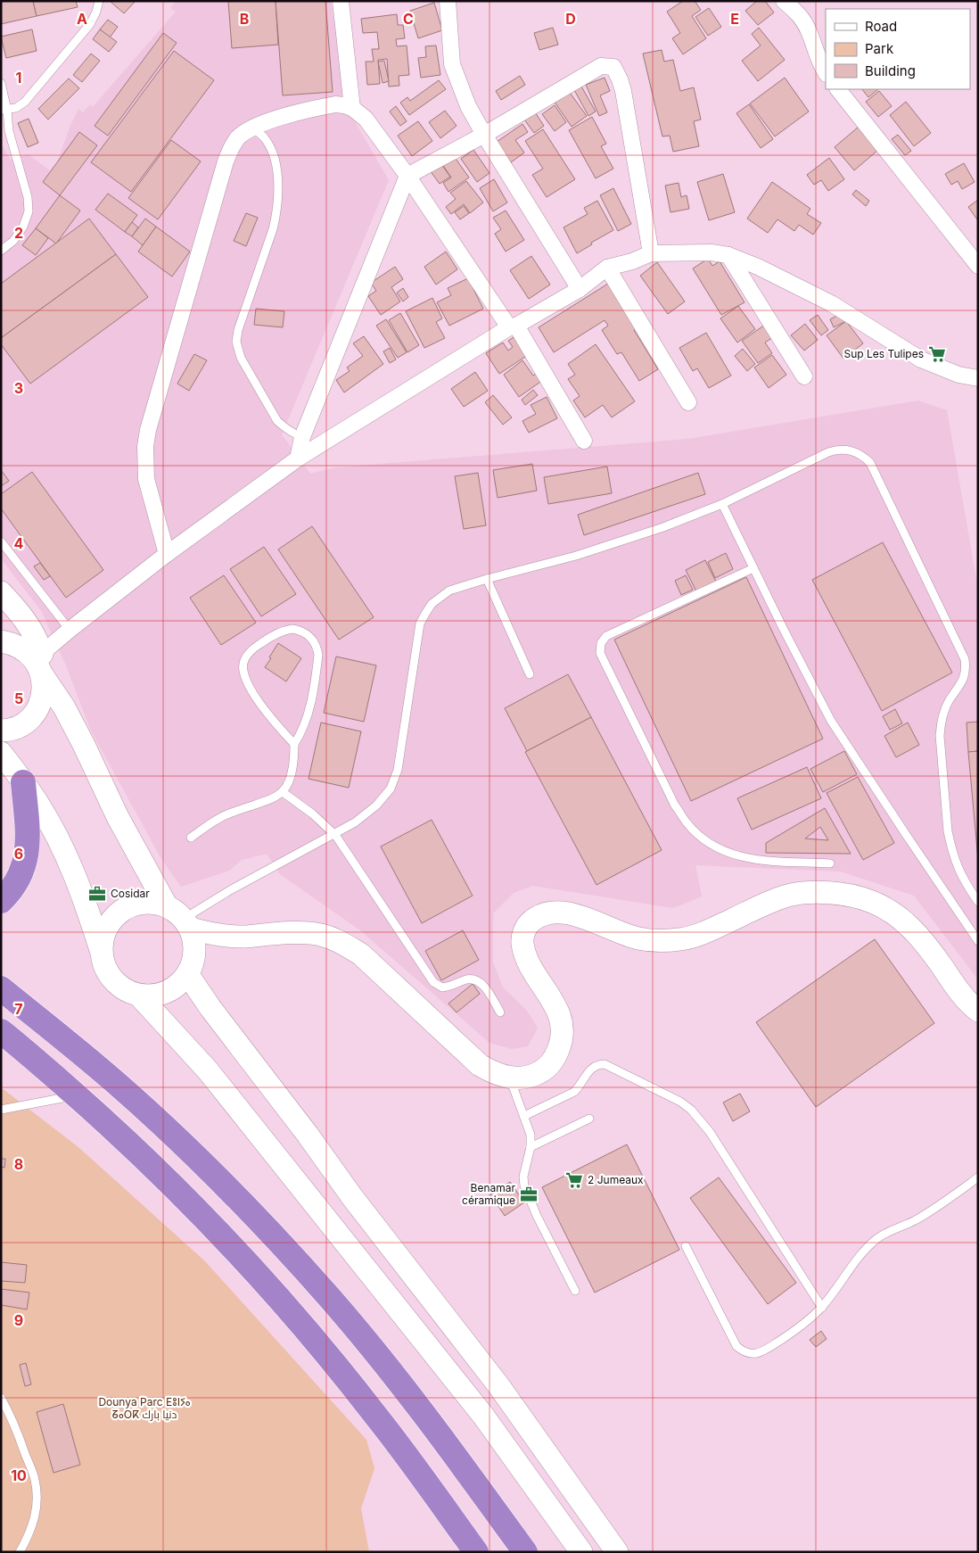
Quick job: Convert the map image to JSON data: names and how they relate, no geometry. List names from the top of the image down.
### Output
{
  "parks": ["Dounya Parc ⴹⵓⵏⵢⴰ ⵒⴰⵔⴽ دنيا بارك"],
  "places": {
    "supermarket": ["Sup Les Tulipes", "2 Jumeaux"],
    "office": ["Cosidar", "Benamar céramique"]
  },
  "legend": ["Road", "Park", "Building"],
  "grid": {
    "columns": [
      "A",
      "B",
      "C",
      "D",
      "E"
    ],
    "rows": [
      "1",
      "2",
      "3",
      "4",
      "5",
      "6",
      "7",
      "8",
      "9",
      "10"
    ]
  }
}
